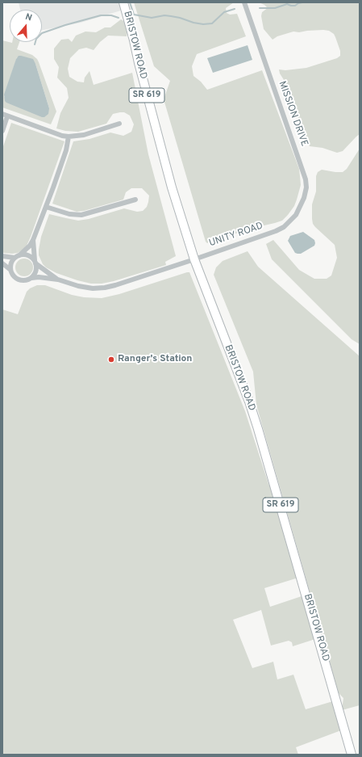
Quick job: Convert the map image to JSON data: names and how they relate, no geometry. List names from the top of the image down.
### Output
{
  "streets": {
    "main road": ["BRISTOW ROAD", "SR 619"],
    "street": ["MISSION DRIVE", "UNITY ROAD"]
  },
  "crossings": [
    ["BRISTOW ROAD", "UNITY ROAD"],
    ["MISSION DRIVE", "UNITY ROAD"]
  ],
  "places": ["Ranger's Station"],
  "north": "top"
}
